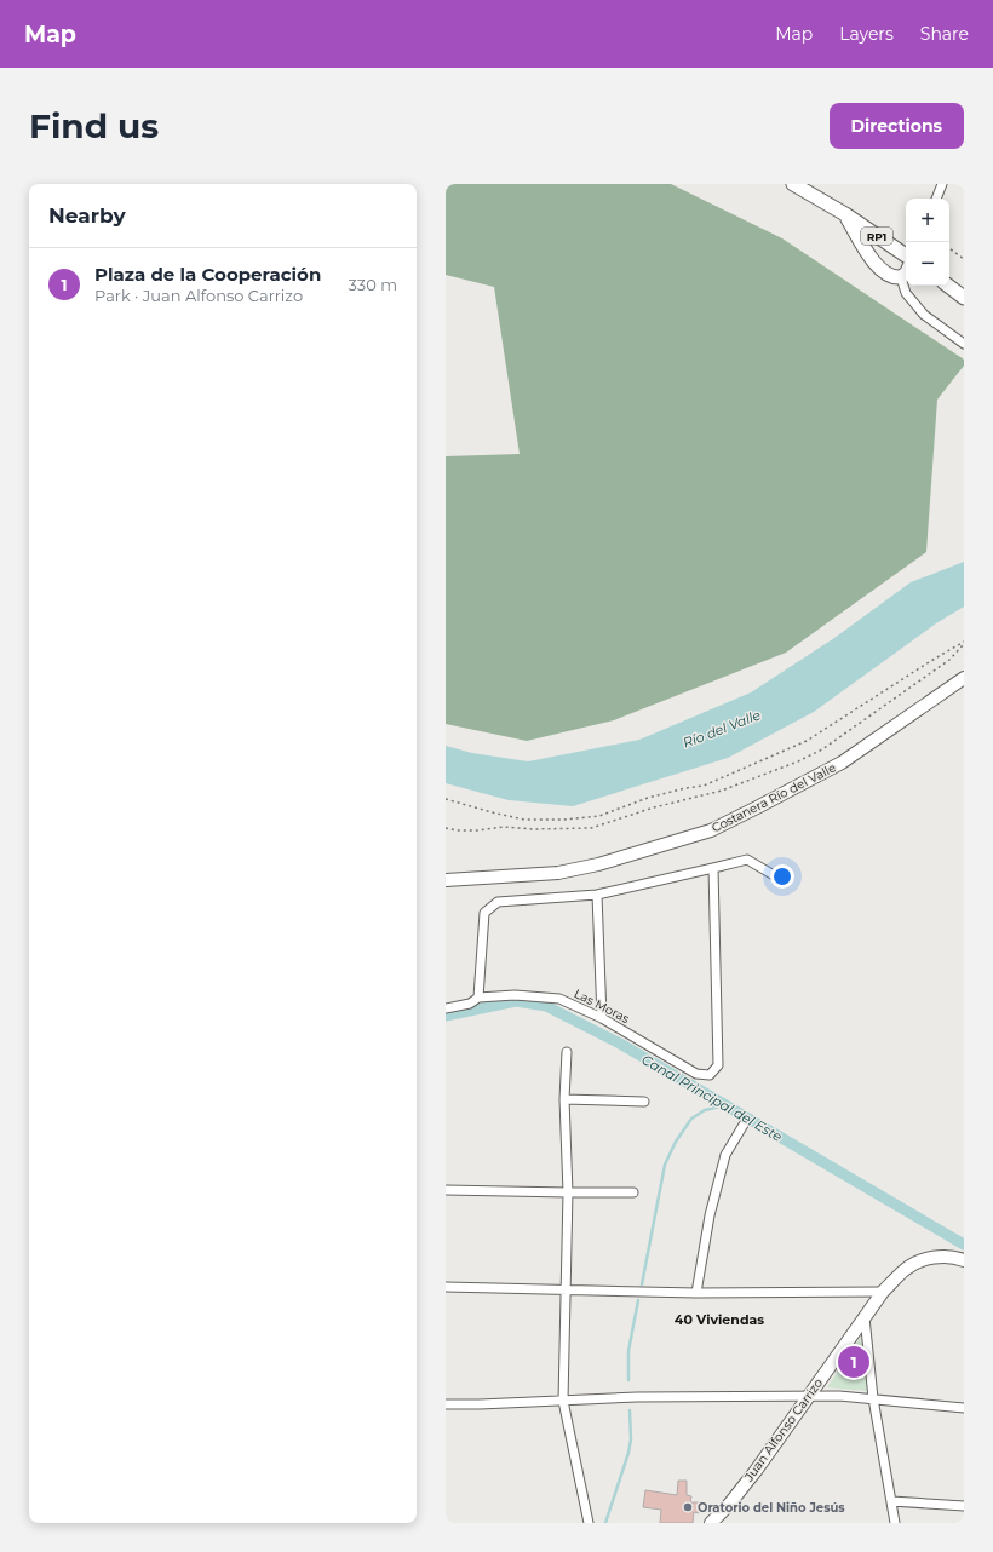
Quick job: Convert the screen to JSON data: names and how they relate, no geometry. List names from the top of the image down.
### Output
{
  "streets": {
    "main road": ["RP1", "Costanera Río del Valle", "Juan Alfonso Carrizo"],
    "street": ["Las Moras"]
  },
  "districts": ["40 Viviendas"],
  "water": ["Río del Valle", "Canal Principal del Este"],
  "places": ["Oratorio del Niño Jesús"],
  "page": {
    "header": "Map",
    "nav": ["Map", "Layers", "Share"],
    "buttons": "Directions",
    "title": "Find us",
    "heading": "Nearby",
    "map_buttons": ["+", "−"],
    "list": [
      {
        "mark": "1",
        "name": "Plaza de la Cooperación",
        "note": "Park · Juan Alfonso Carrizo",
        "value": "330 m"
      }
    ],
    "pins": "1"
  }
}
